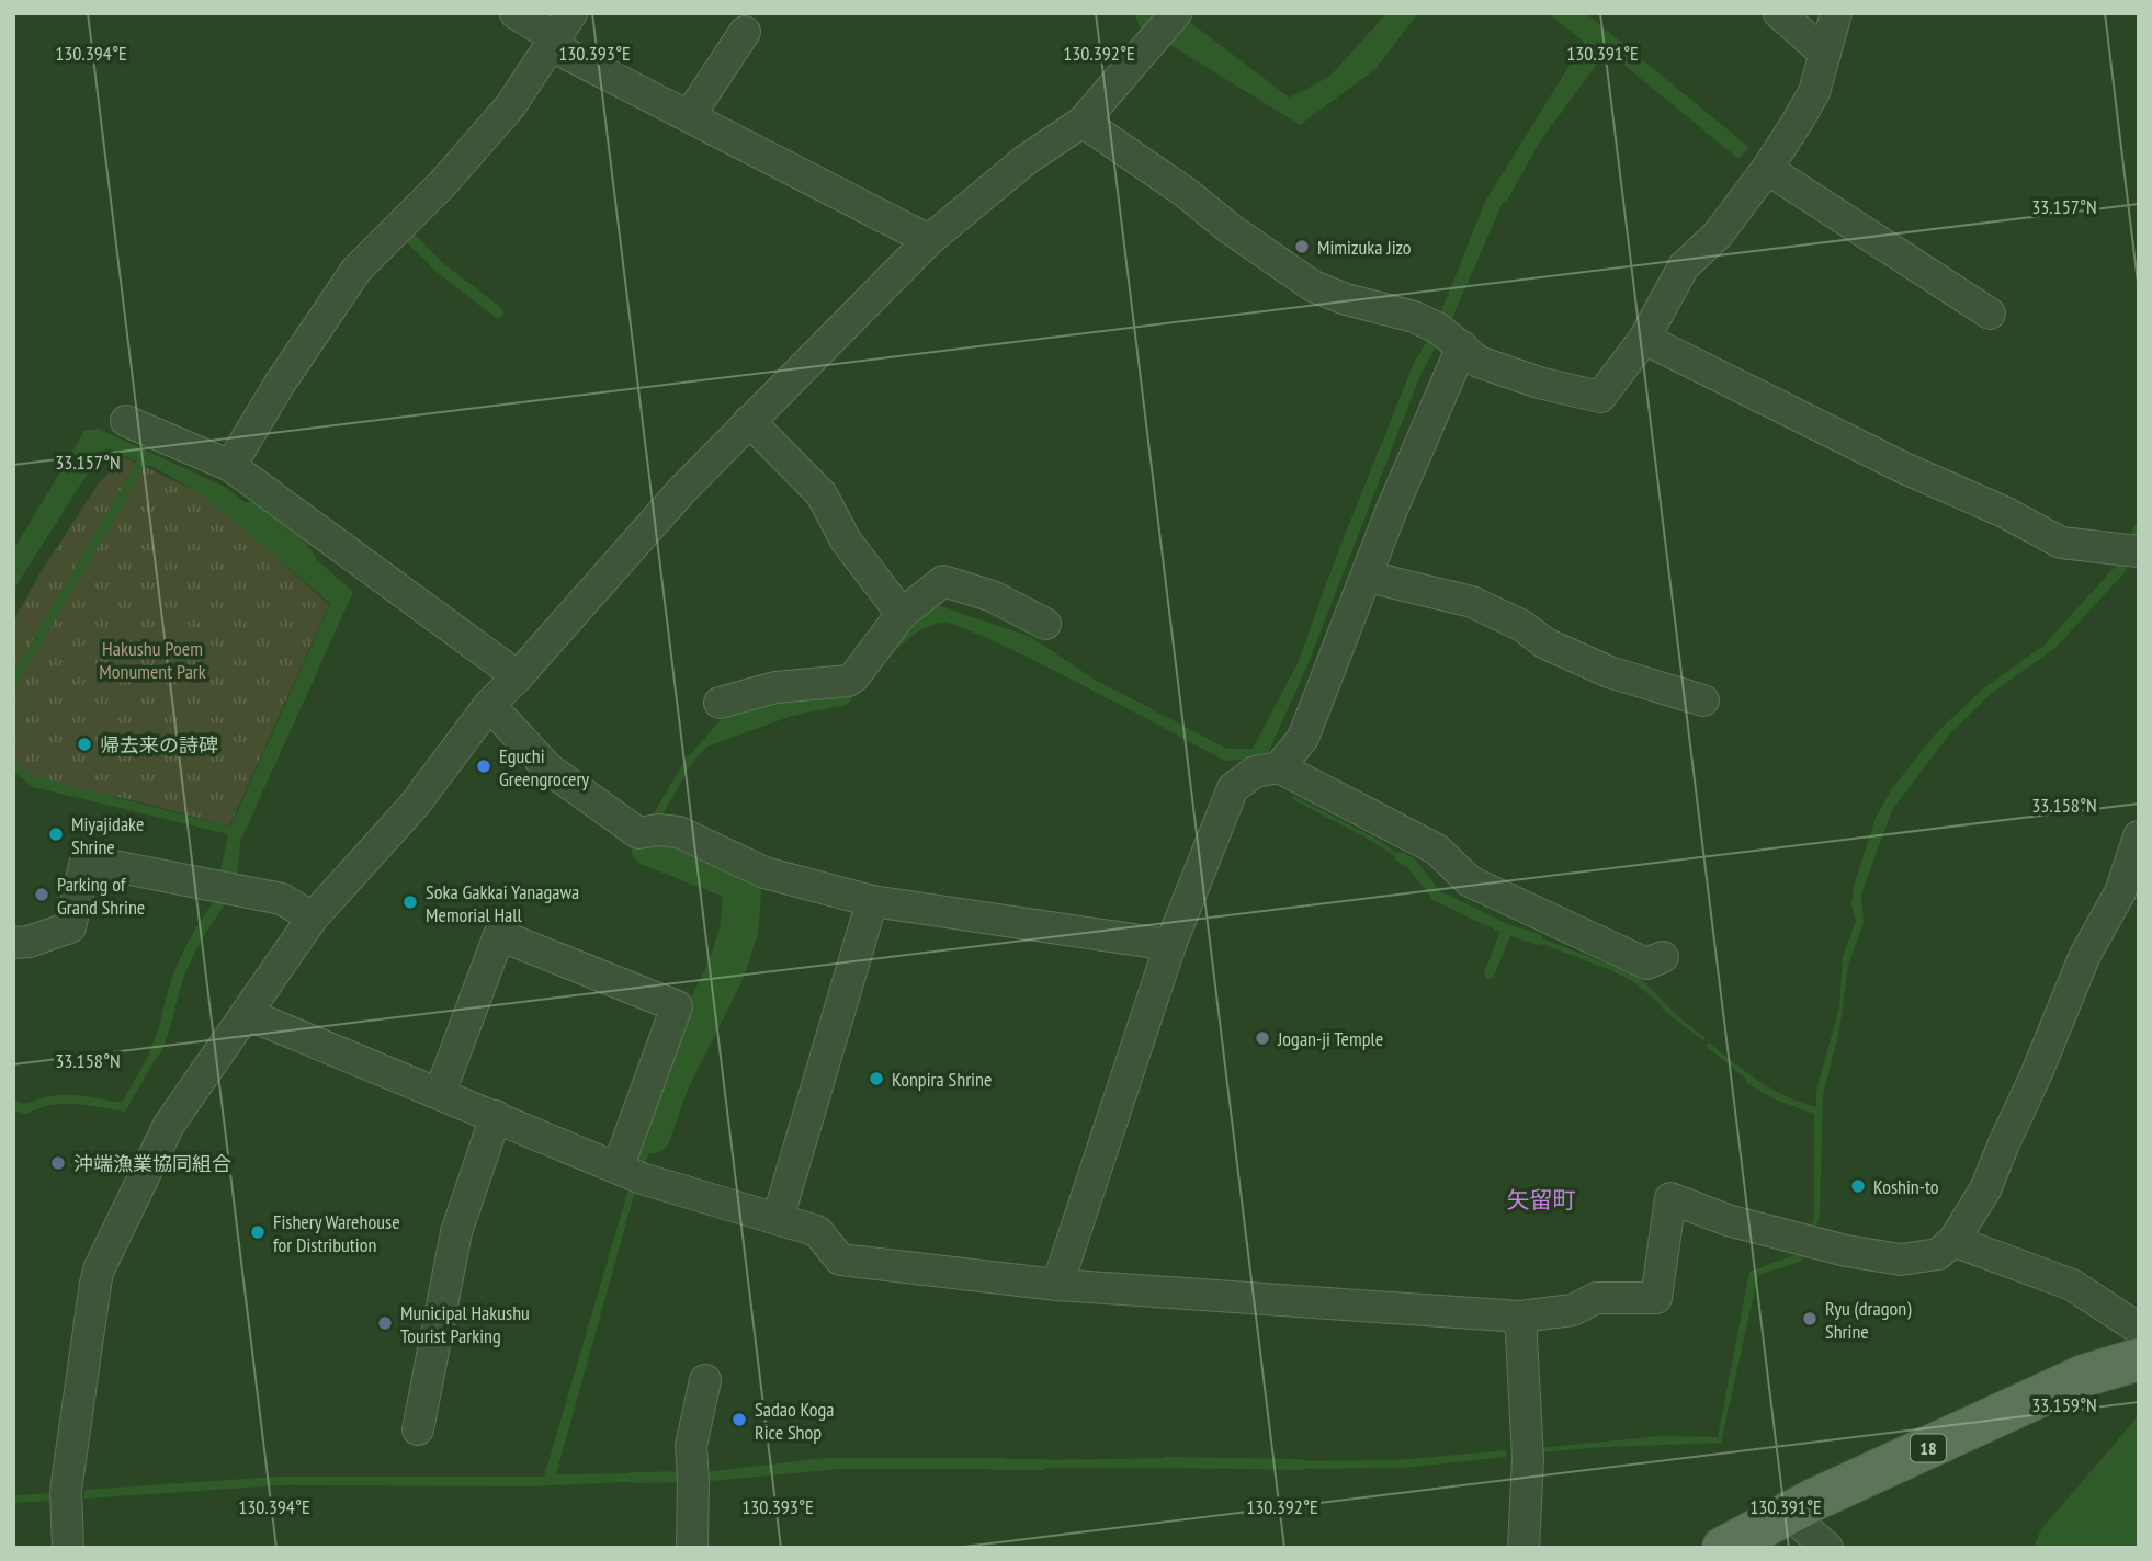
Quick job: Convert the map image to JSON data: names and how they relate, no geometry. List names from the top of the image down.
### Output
{
  "streets": {
    "main road": ["18"]
  },
  "districts": ["矢留町"],
  "parks": ["Hakushu Poem Monument Park"],
  "places": [
    "Mimizuka Jizo",
    "帰去来の詩碑",
    "Eguchi Greengrocery",
    "Miyajidake Shrine",
    "Parking of Grand Shrine",
    "Soka Gakkai Yanagawa Memorial Hall",
    "Jogan-ji Temple",
    "Konpira Shrine",
    "沖端漁業協同組合",
    "Koshin-to",
    "Fishery Warehouse for Distribution",
    "Ryu (dragon) Shrine",
    "Municipal Hakushu Tourist Parking",
    "Sadao Koga Rice Shop"
  ],
  "coordinates": [
    "130.394°E",
    "130.393°E",
    "130.392°E",
    "130.391°E",
    "33.157°N",
    "33.158°N",
    "33.159°N"
  ]
}
